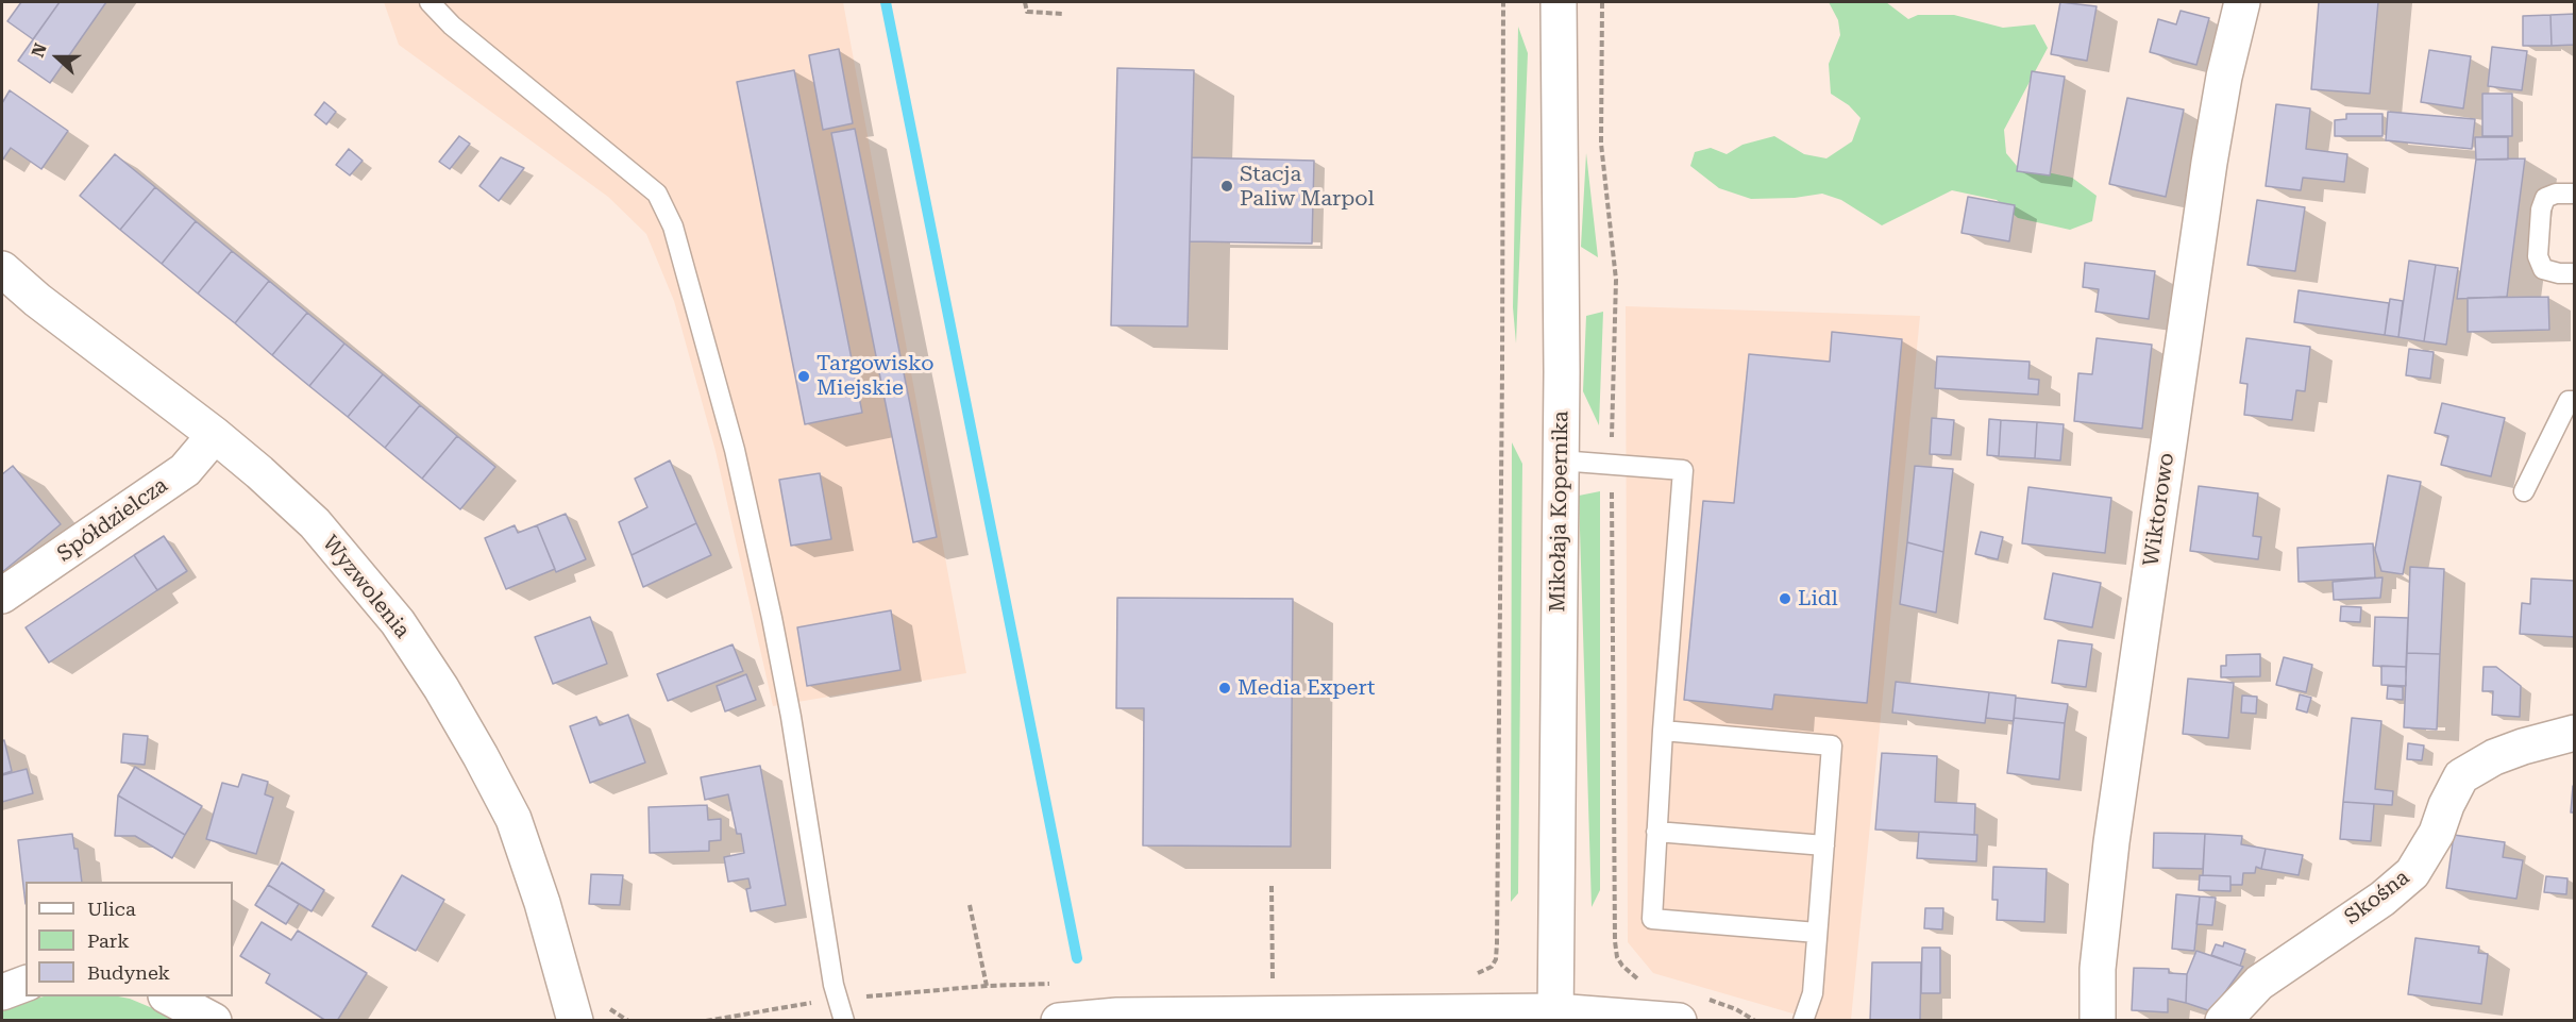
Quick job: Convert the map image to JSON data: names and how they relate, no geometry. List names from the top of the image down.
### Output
{
  "streets": {
    "street": [
      "Wiktorowo",
      "Mikołaja Kopernika",
      "Spółdzielcza",
      "Wyzwolenia",
      "Skośna"
    ]
  },
  "crossings": [
    ["Spółdzielcza", "Wyzwolenia"]
  ],
  "places": [
    "Stacja Paliw Marpol",
    "Targowisko Miejskie",
    "Lidl",
    "Media Expert"
  ],
  "legend": ["Ulica", "Park", "Budynek"],
  "north": "left"
}
